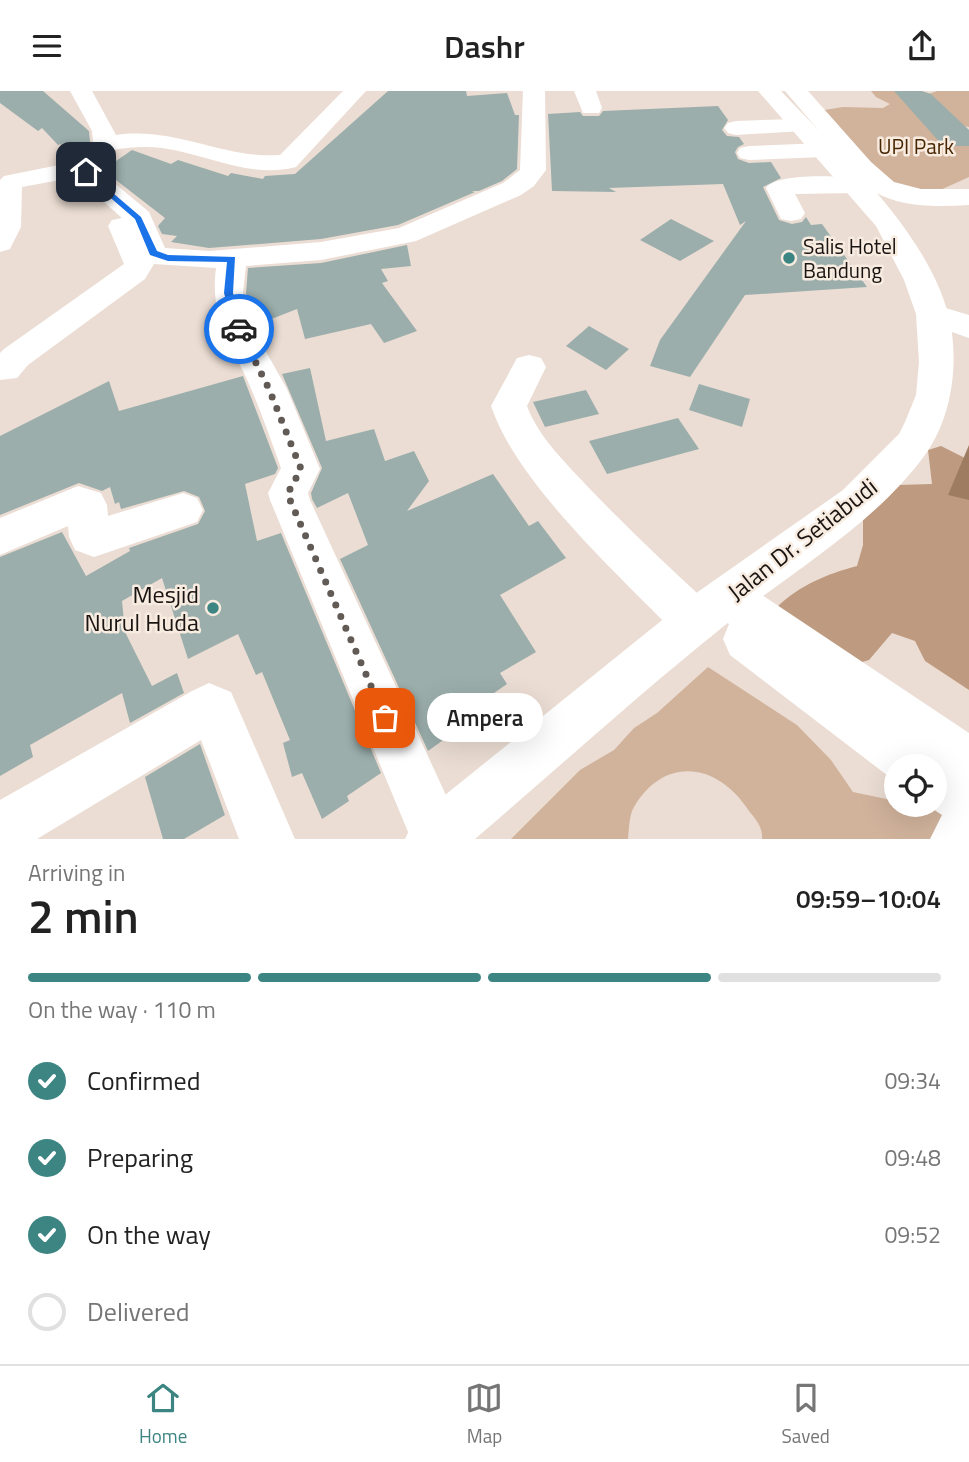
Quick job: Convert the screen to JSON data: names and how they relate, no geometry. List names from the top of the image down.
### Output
{
  "streets": {
    "street": ["Jalan Dr. Setiabudi"]
  },
  "parks": ["UPI Park"],
  "places": ["Salis Hotel Bandung", "Mesjid Nurul Huda", "Ampera"],
  "page": {
    "header": "Dashr",
    "bubble": "Ampera",
    "heading": ["2 min", "Arriving in", "09:59–10:04"],
    "bar": "On the way · 110 m",
    "list": [
      ["Confirmed", "09:34"],
      ["Preparing", "09:48"],
      ["On the way", "09:52"],
      "Delivered"
    ],
    "tabs": ["Home", "Map", "Saved"]
  }
}
